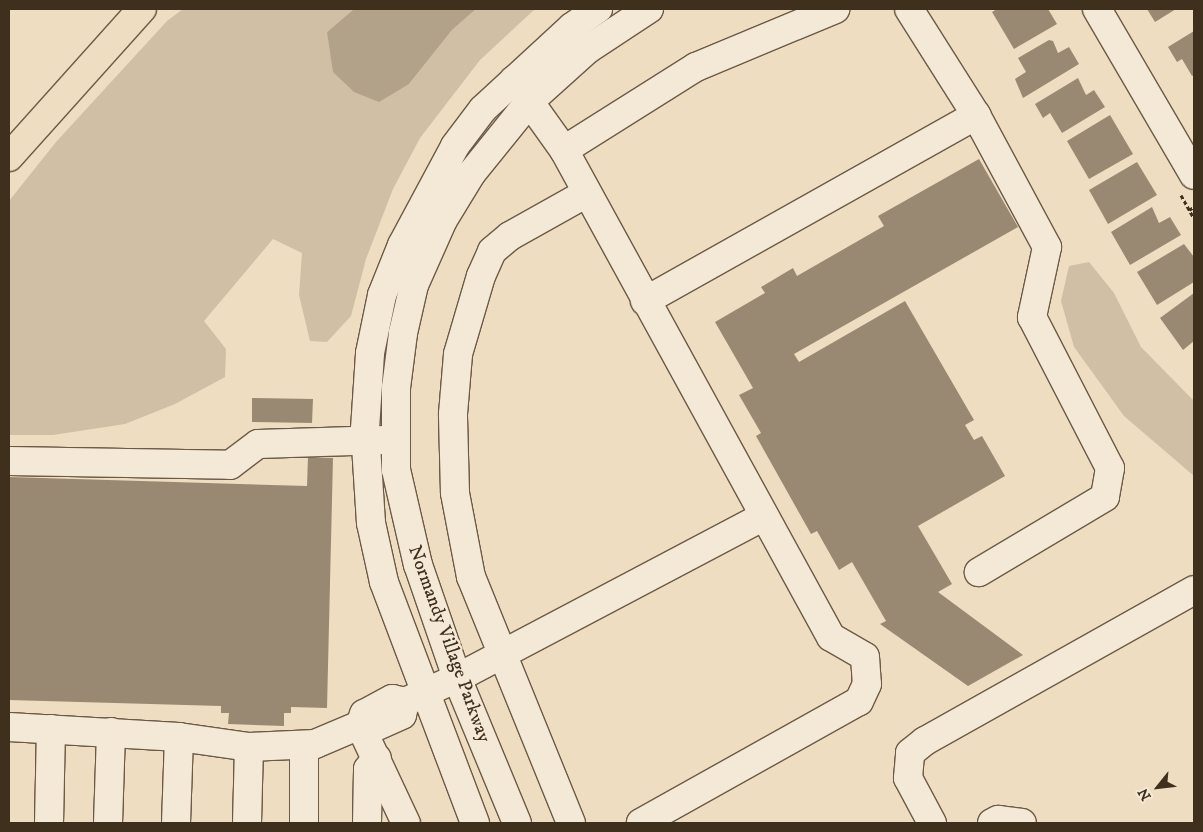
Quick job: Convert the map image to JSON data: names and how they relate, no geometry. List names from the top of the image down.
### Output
{
  "streets": {
    "street": ["Normandy Village Parkway"]
  },
  "north": "bottom left"
}
